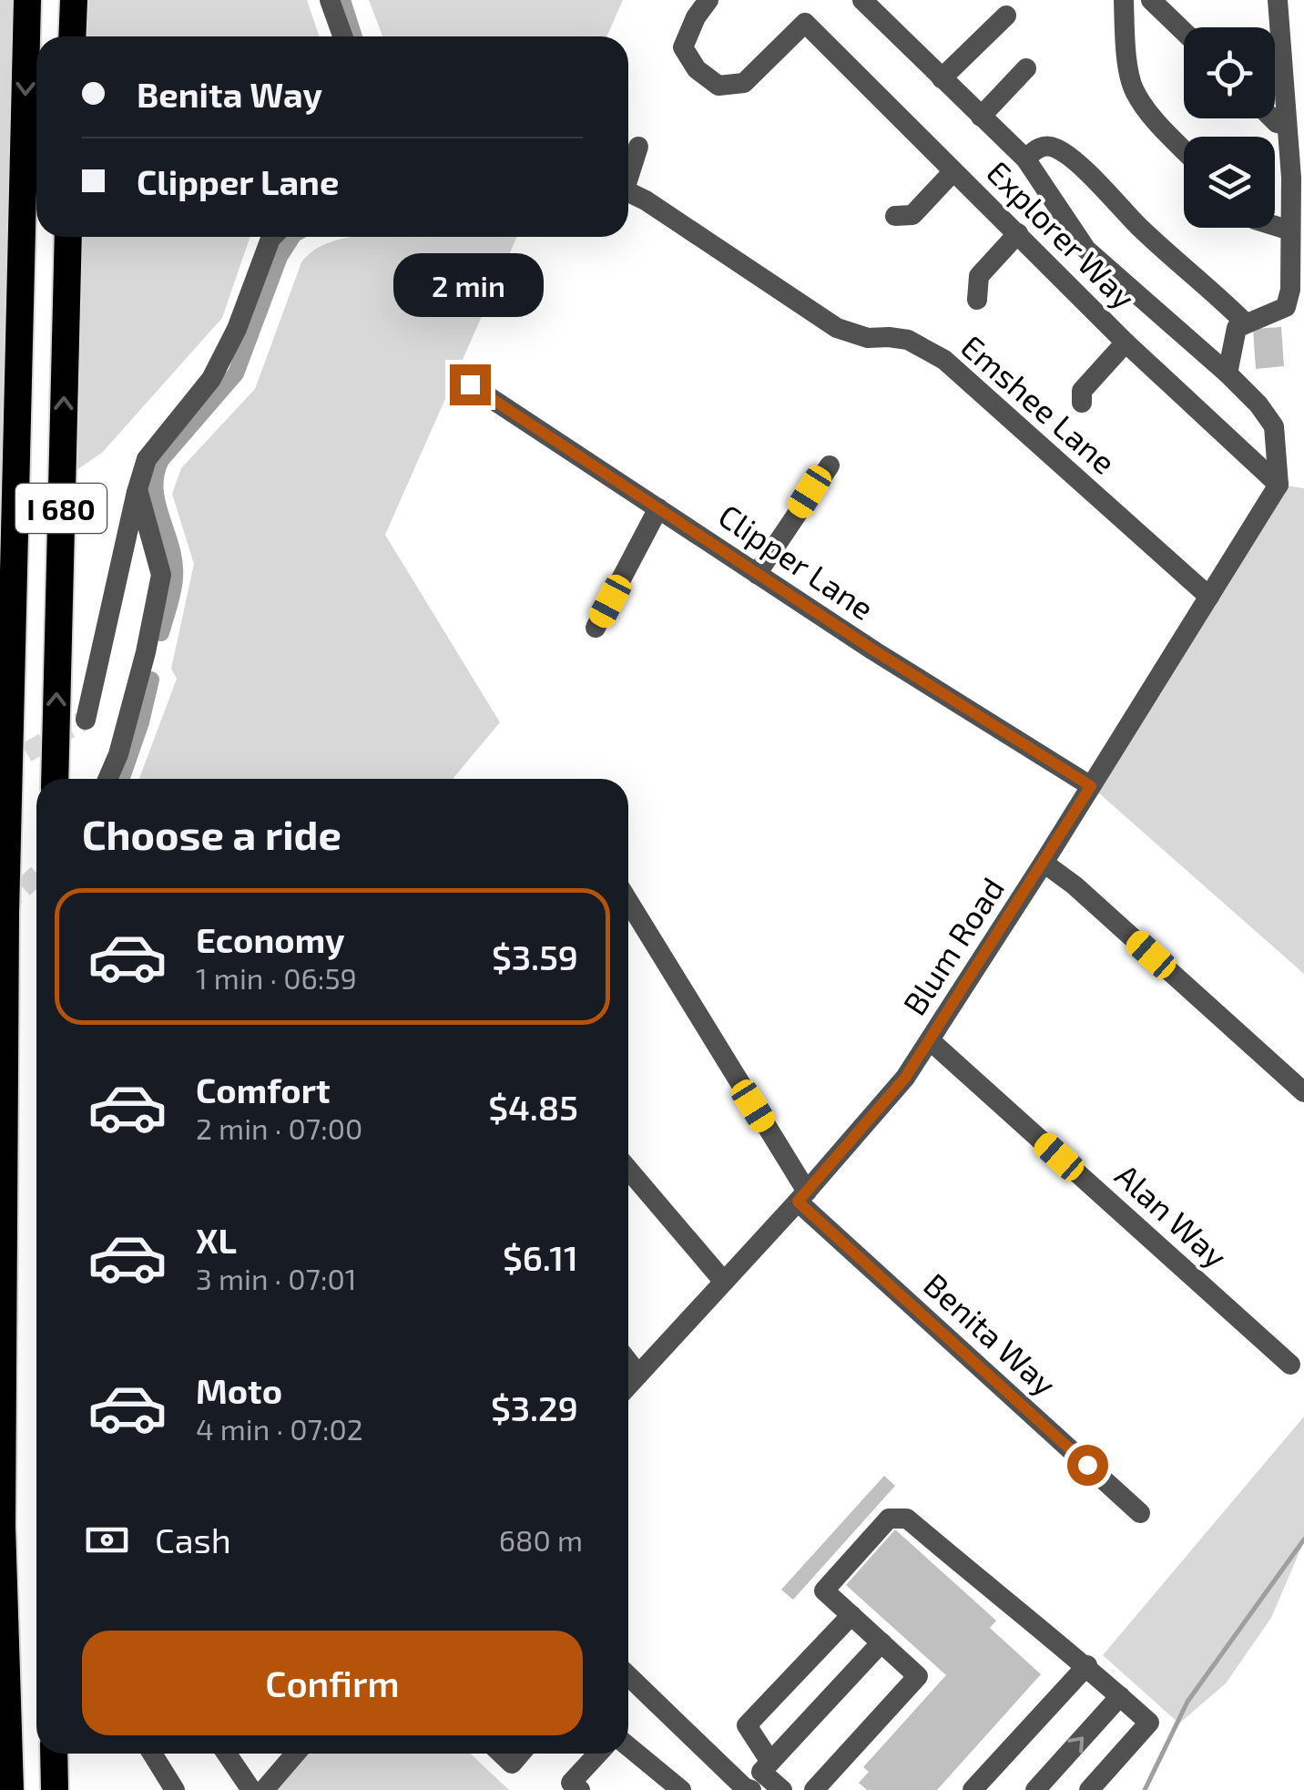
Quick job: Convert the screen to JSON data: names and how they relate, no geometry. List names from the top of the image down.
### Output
{
  "streets": {
    "highway": ["I 680"],
    "street": [
      "Explorer Way",
      "Emshee Lane",
      "Clipper Lane",
      "Blum Road",
      "Alan Way",
      "Benita Way"
    ]
  },
  "crossings": [
    ["Explorer Way", "Blum Road"],
    ["Emshee Lane", "Blum Road"],
    ["Clipper Lane", "Blum Road"],
    ["Blum Road", "Alan Way"],
    ["Blum Road", "Benita Way"]
  ],
  "page": {
    "banner": ["Benita Way", "Clipper Lane"],
    "bubble": "2 min",
    "heading": "Choose a ride",
    "list": [
      {
        "name": "Economy",
        "note": "1 min · 06:59",
        "value": "$3.59"
      },
      {
        "name": "Comfort",
        "note": "2 min · 07:00",
        "value": "$4.85"
      },
      {
        "name": "XL",
        "note": "3 min · 07:01",
        "value": "$6.11"
      },
      {
        "name": "Moto",
        "note": "4 min · 07:02",
        "value": "$3.29"
      }
    ],
    "pay": ["Cash", "680 m"],
    "buttons": "Confirm"
  }
}
